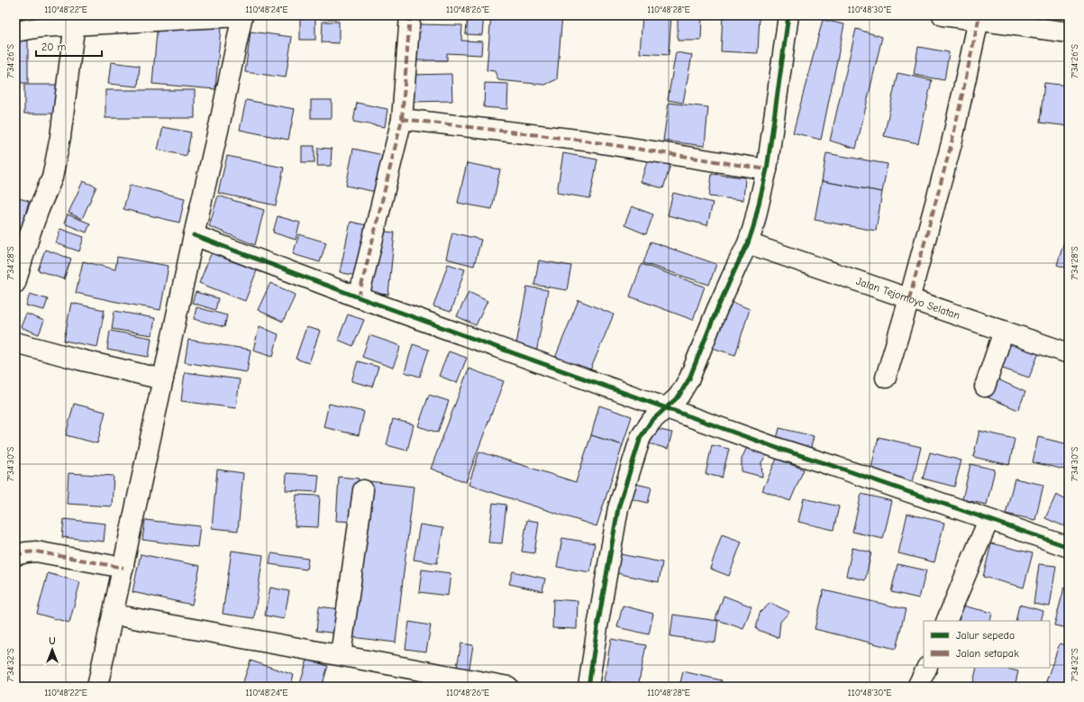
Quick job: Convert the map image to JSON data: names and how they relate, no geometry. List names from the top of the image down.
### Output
{
  "streets": {
    "street": ["Jalan Tejomoyo Selatan"]
  },
  "legend": ["Jalur sepeda", "Jalan setapak"],
  "scale_bar": "20 m",
  "north": "top",
  "coordinates": [
    "110°48'22\"E",
    "110°48'24\"E",
    "110°48'26\"E",
    "110°48'28\"E",
    "110°48'30\"E",
    "7°34'26\"S",
    "7°34'28\"S",
    "7°34'30\"S",
    "7°34'32\"S"
  ]
}
